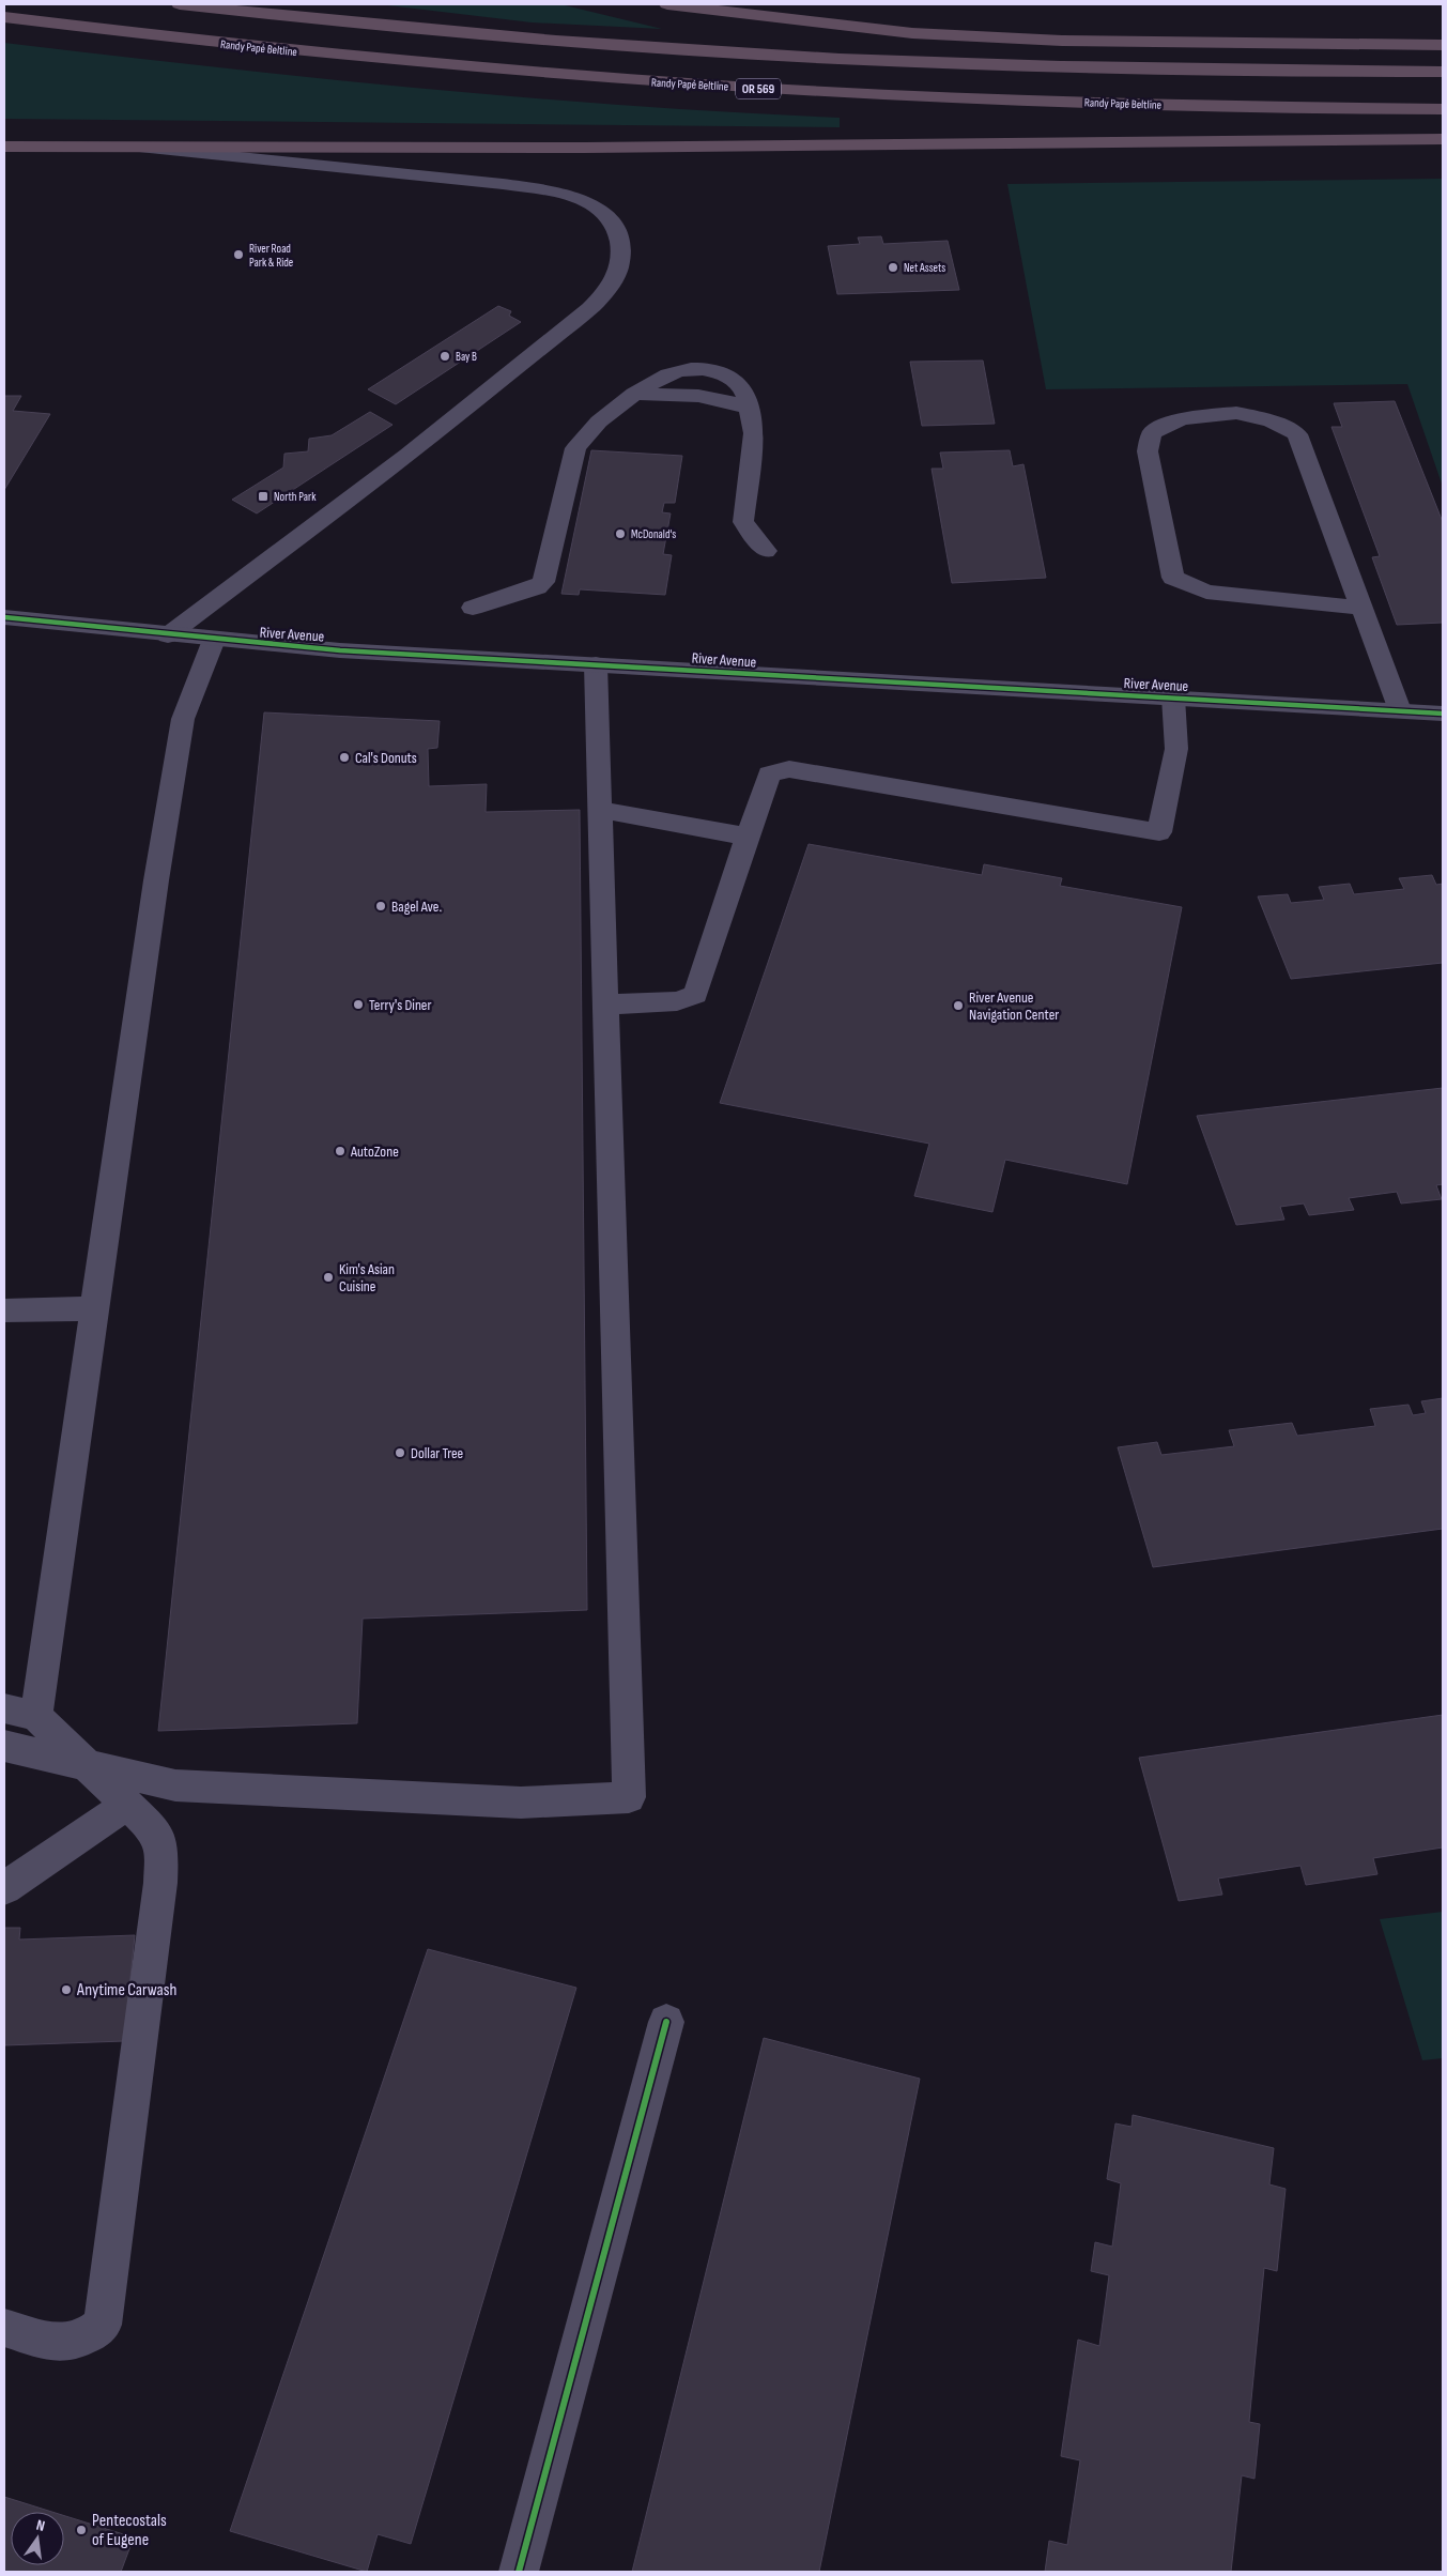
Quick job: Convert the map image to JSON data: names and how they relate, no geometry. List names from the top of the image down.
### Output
{
  "streets": {
    "highway": ["Randy Papé Beltline", "OR 569"],
    "street": ["River Avenue"]
  },
  "places": {
    "other": [
      "River Road Park & Ride",
      "Net Assets",
      "Bay B",
      "McDonald's",
      "Cal's Donuts",
      "Bagel Ave.",
      "Terry's Diner",
      "River Avenue Navigation Center",
      "AutoZone",
      "Kim's Asian Cuisine",
      "Dollar Tree",
      "Anytime Carwash",
      "Pentecostals of Eugene"
    ],
    "transit": ["North Park"]
  },
  "north": "top"
}
